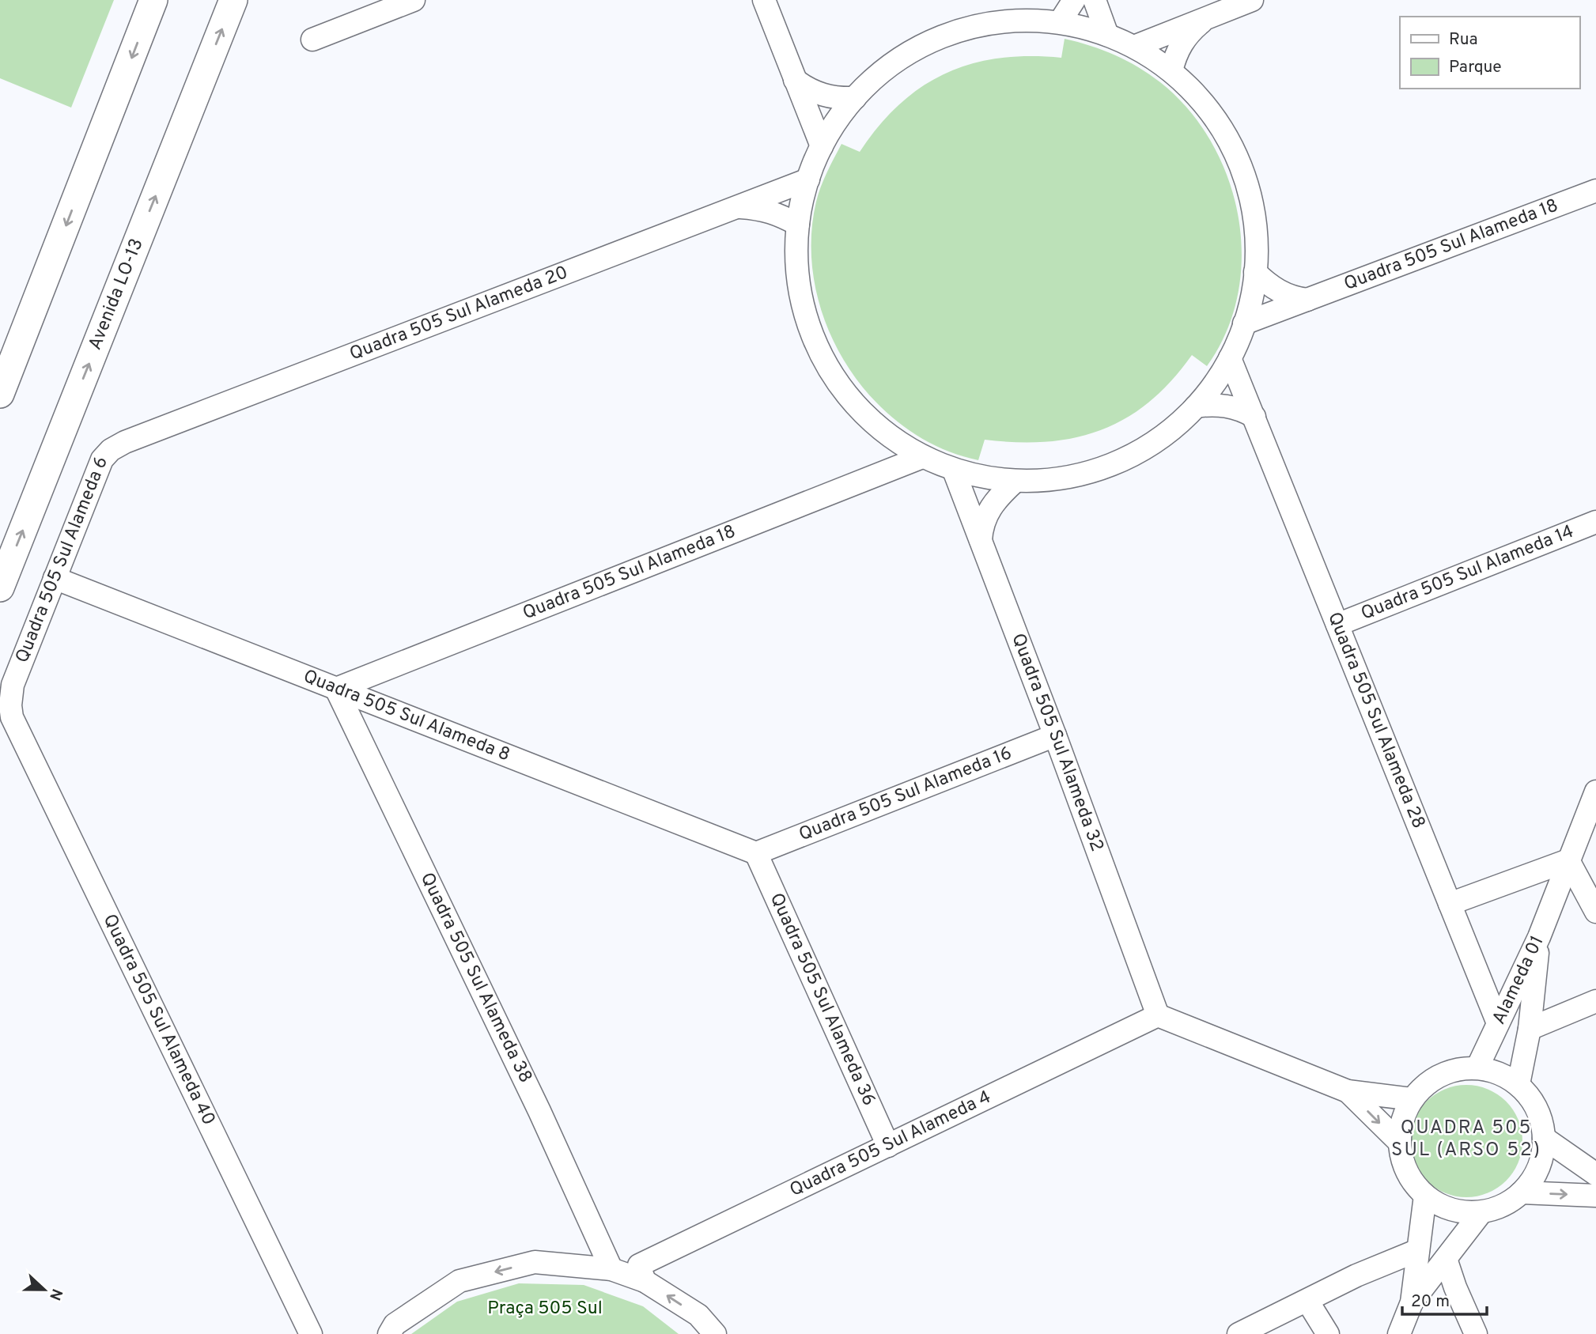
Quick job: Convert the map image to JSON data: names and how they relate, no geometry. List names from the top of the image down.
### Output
{
  "streets": {
    "street": [
      "Quadra 505 Sul Alameda 18",
      "Avenida LO-13",
      "Quadra 505 Sul Alameda 20",
      "Quadra 505 Sul Alameda 6",
      "Quadra 505 Sul Alameda 14",
      "Quadra 505 Sul Alameda 8",
      "Quadra 505 Sul Alameda 28",
      "Quadra 505 Sul Alameda 32",
      "Quadra 505 Sul Alameda 16",
      "Quadra 505 Sul Alameda 38",
      "Alameda 01",
      "Quadra 505 Sul Alameda 36",
      "Quadra 505 Sul Alameda 40",
      "Quadra 505 Sul Alameda 4"
    ]
  },
  "crossings": [
    ["Quadra 505 Sul Alameda 18", "Quadra 505 Sul Alameda 8"],
    ["Quadra 505 Sul Alameda 18", "Quadra 505 Sul Alameda 38"],
    ["Quadra 505 Sul Alameda 20", "Quadra 505 Sul Alameda 6"],
    ["Quadra 505 Sul Alameda 6", "Quadra 505 Sul Alameda 8"],
    ["Quadra 505 Sul Alameda 6", "Quadra 505 Sul Alameda 40"],
    ["Quadra 505 Sul Alameda 14", "Quadra 505 Sul Alameda 28"],
    ["Quadra 505 Sul Alameda 8", "Quadra 505 Sul Alameda 16"],
    ["Quadra 505 Sul Alameda 8", "Quadra 505 Sul Alameda 38"],
    ["Quadra 505 Sul Alameda 8", "Quadra 505 Sul Alameda 36"],
    ["Quadra 505 Sul Alameda 28", "Alameda 01"],
    ["Quadra 505 Sul Alameda 32", "Quadra 505 Sul Alameda 16"],
    ["Quadra 505 Sul Alameda 32", "Quadra 505 Sul Alameda 4"],
    ["Quadra 505 Sul Alameda 16", "Quadra 505 Sul Alameda 36"],
    ["Quadra 505 Sul Alameda 36", "Quadra 505 Sul Alameda 4"]
  ],
  "districts": ["QUADRA 505 SUL (ARSO 52)"],
  "parks": ["Praça 505 Sul"],
  "legend": ["Rua", "Parque"],
  "scale_bar": "20 m",
  "north": "right"
}
